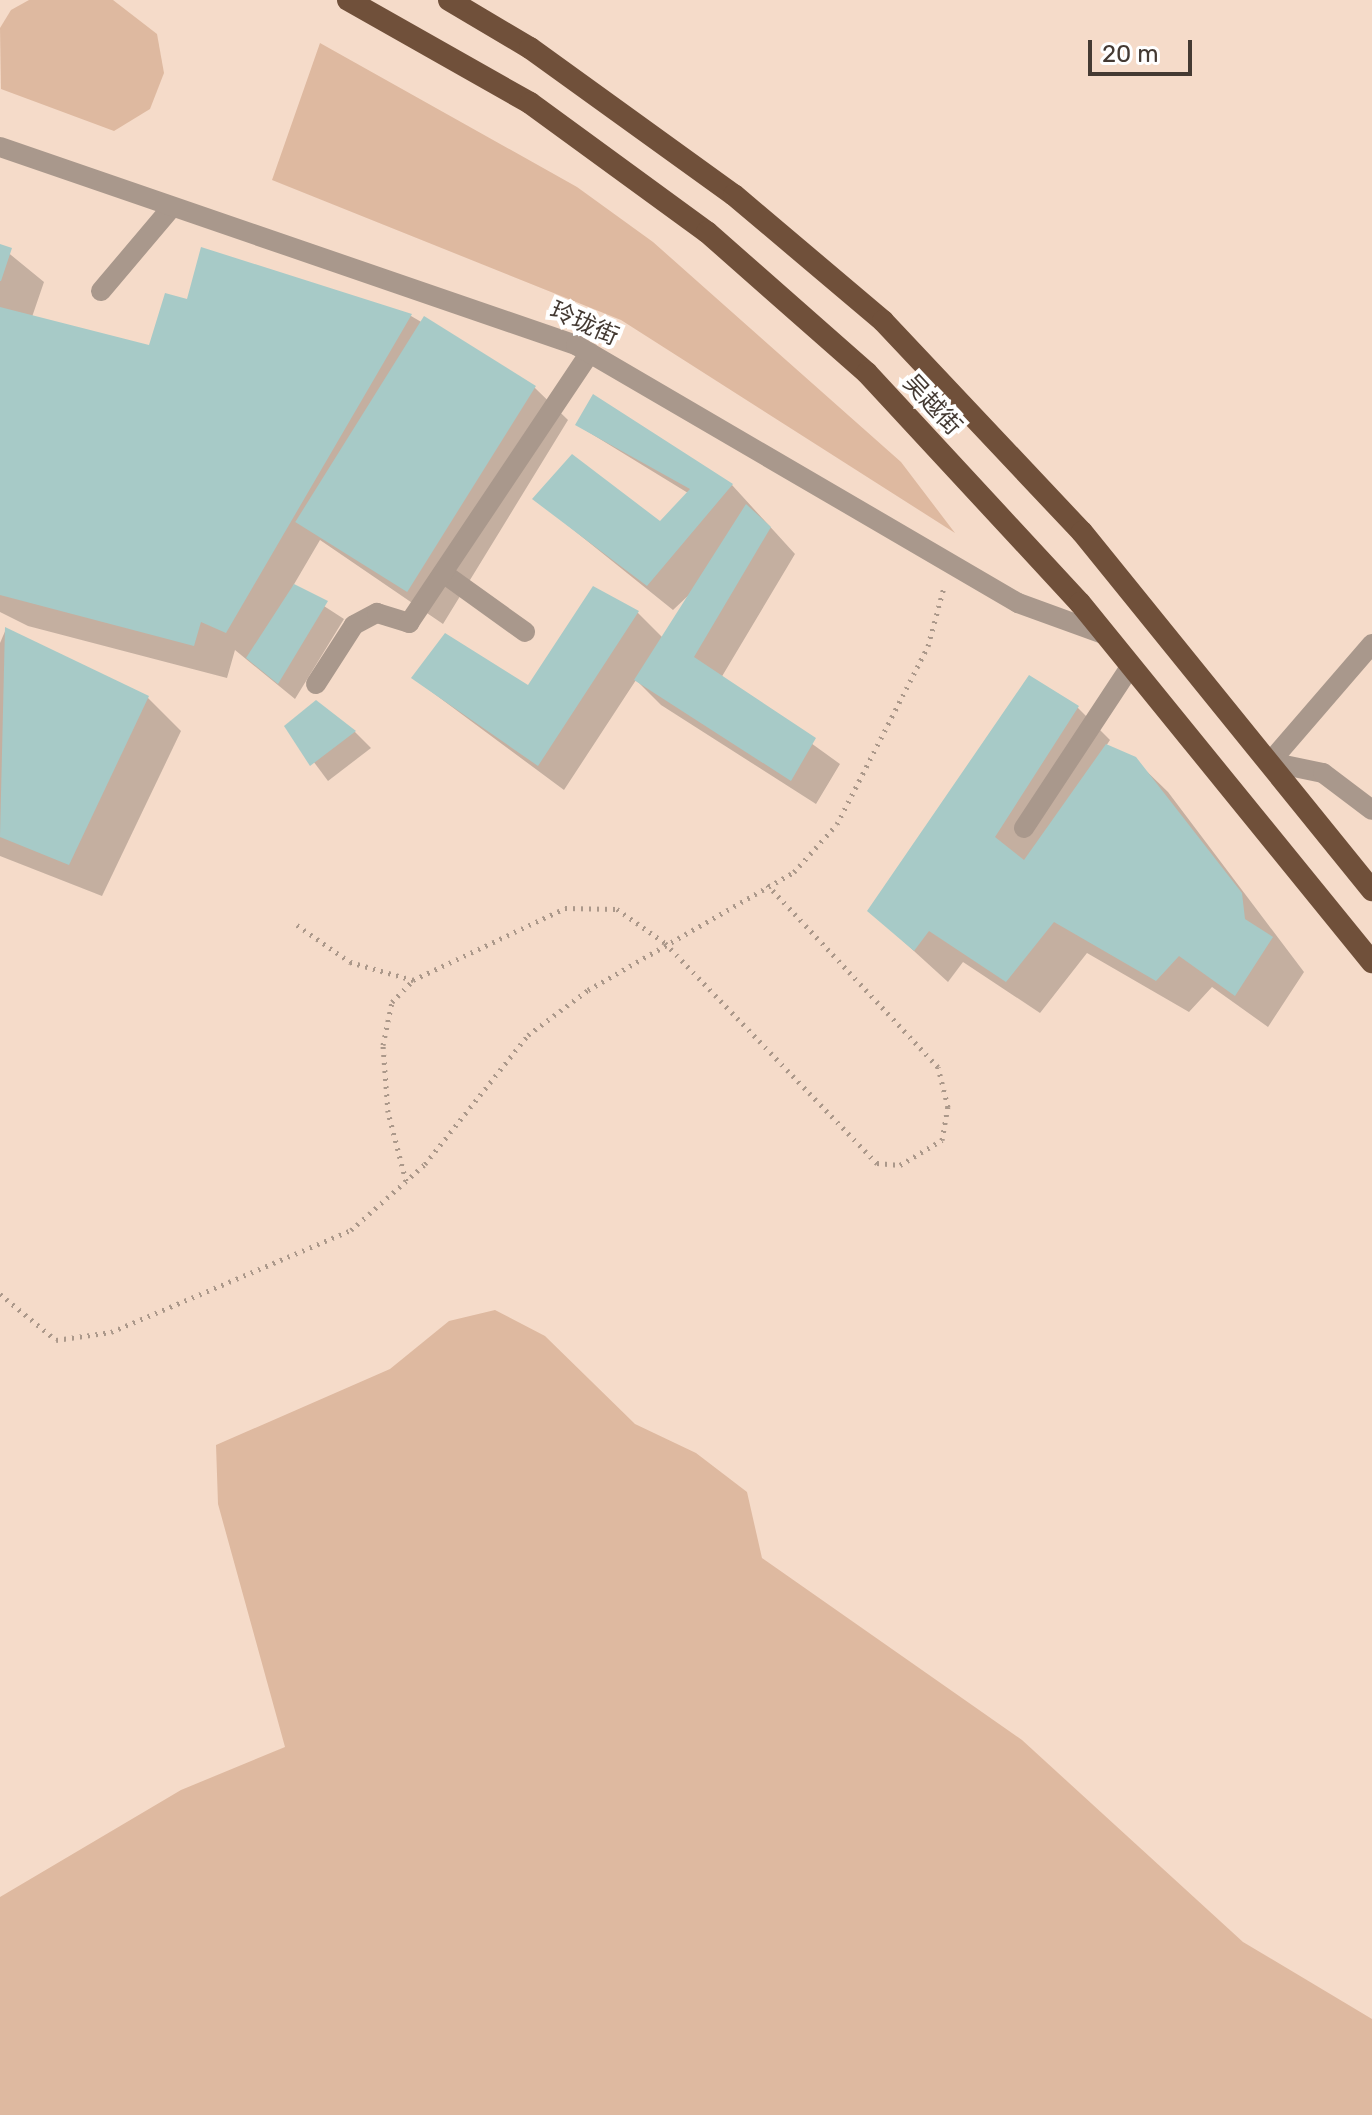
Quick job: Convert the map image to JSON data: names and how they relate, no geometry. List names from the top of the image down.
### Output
{
  "streets": {
    "highway": ["吴越街"],
    "street": ["玲珑街"]
  },
  "crossings": [
    ["玲珑街", "吴越街"]
  ],
  "scale_bar": "20 m"
}
